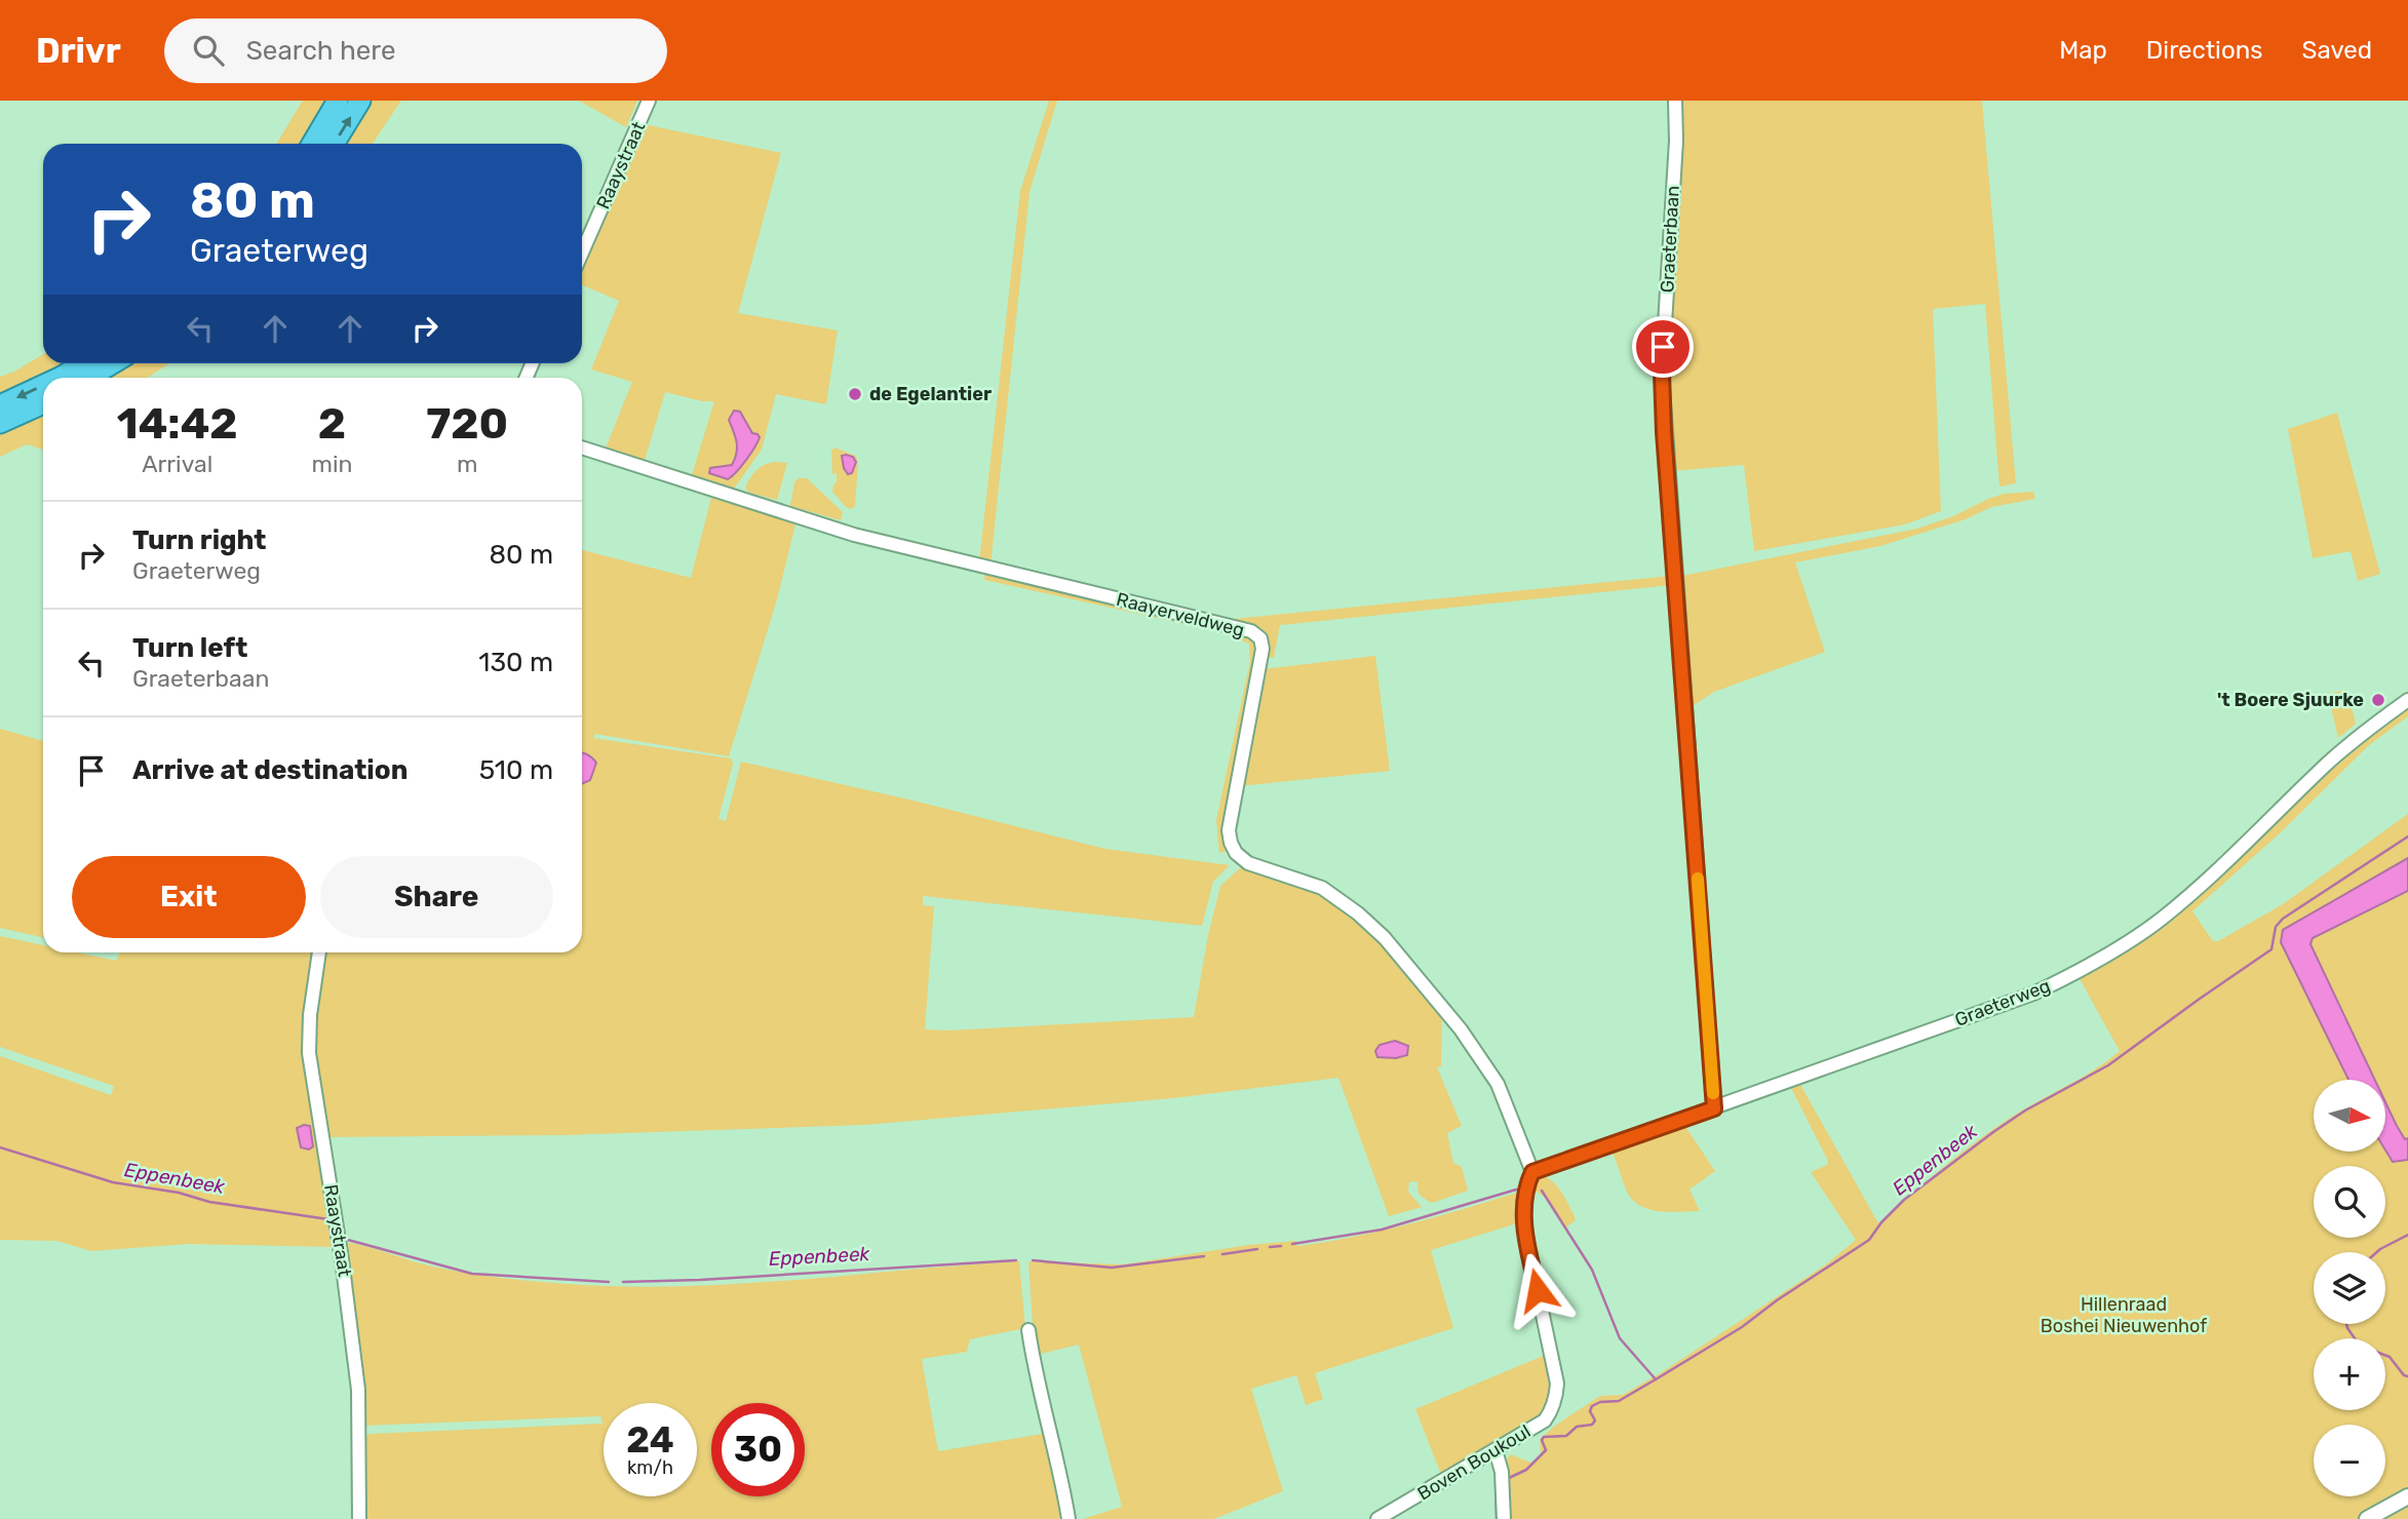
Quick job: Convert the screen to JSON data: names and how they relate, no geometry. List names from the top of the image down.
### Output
{
  "streets": {
    "street": [
      "Raaystraat",
      "Graeterbaan",
      "Raayerveldweg",
      "Graeterweg",
      "Boven Boukoul"
    ]
  },
  "crossings": [
    ["Graeterbaan", "Graeterweg"],
    ["Raayerveldweg", "Graeterweg"],
    ["Raayerveldweg", "Boven Boukoul"],
    ["Graeterweg", "Boven Boukoul"]
  ],
  "water": ["Eppenbeek"],
  "parks": ["Hillenraad Boshei Nieuwenhof"],
  "places": ["de Egelantier", "'t Boere Sjuurke"],
  "north": "right",
  "page": {
    "header": "Drivr",
    "search": "Search here",
    "nav": ["Map", "Directions", "Saved"],
    "turn": ["80 m", "Graeterweg"],
    "eta": [
      "14:42",
      "Arrival",
      "2",
      "min",
      "720",
      "m"
    ],
    "list": [
      {
        "name": "Turn right",
        "note": "Graeterweg",
        "value": "80 m"
      },
      {
        "name": "Turn left",
        "note": "Graeterbaan",
        "value": "130 m"
      },
      {
        "name": "Arrive at destination",
        "value": "510 m"
      }
    ],
    "buttons": ["Exit", "Share"],
    "map_buttons": ["+", "−"],
    "speed": "24 km/h",
    "limit": "30"
  }
}
